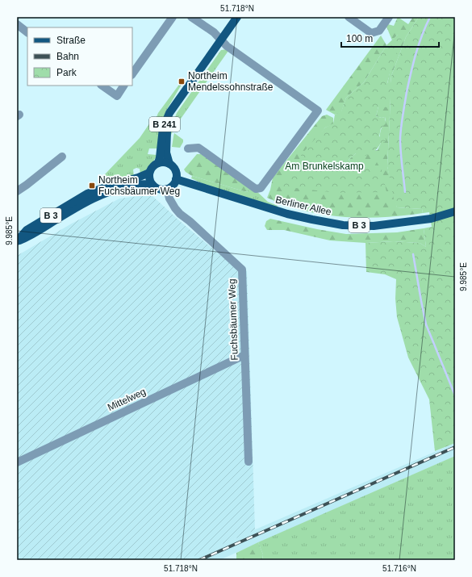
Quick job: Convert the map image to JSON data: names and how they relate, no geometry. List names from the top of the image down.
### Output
{
  "streets": {
    "main road": ["B 241", "Berliner Allee", "B 3"],
    "street": ["Fuchsbäumer Weg", "Mittelweg"]
  },
  "crossings": [
    ["B 241", "Berliner Allee"],
    ["B 241", "B 3"],
    ["B 241", "Fuchsbäumer Weg"],
    ["Berliner Allee", "B 3"],
    ["Berliner Allee", "Fuchsbäumer Weg"],
    ["B 3", "Fuchsbäumer Weg"],
    ["Fuchsbäumer Weg", "Mittelweg"]
  ],
  "parks": ["Am Brunkelskamp"],
  "places": {
    "transit": ["Northeim Mendelssohnstraße", "Northeim Fuchsbäumer Weg"]
  },
  "legend": ["Straße", "Bahn", "Park"],
  "scale_bar": "100 m",
  "coordinates": ["51.718°N", "9.985°E", "51.716°N"]
}
